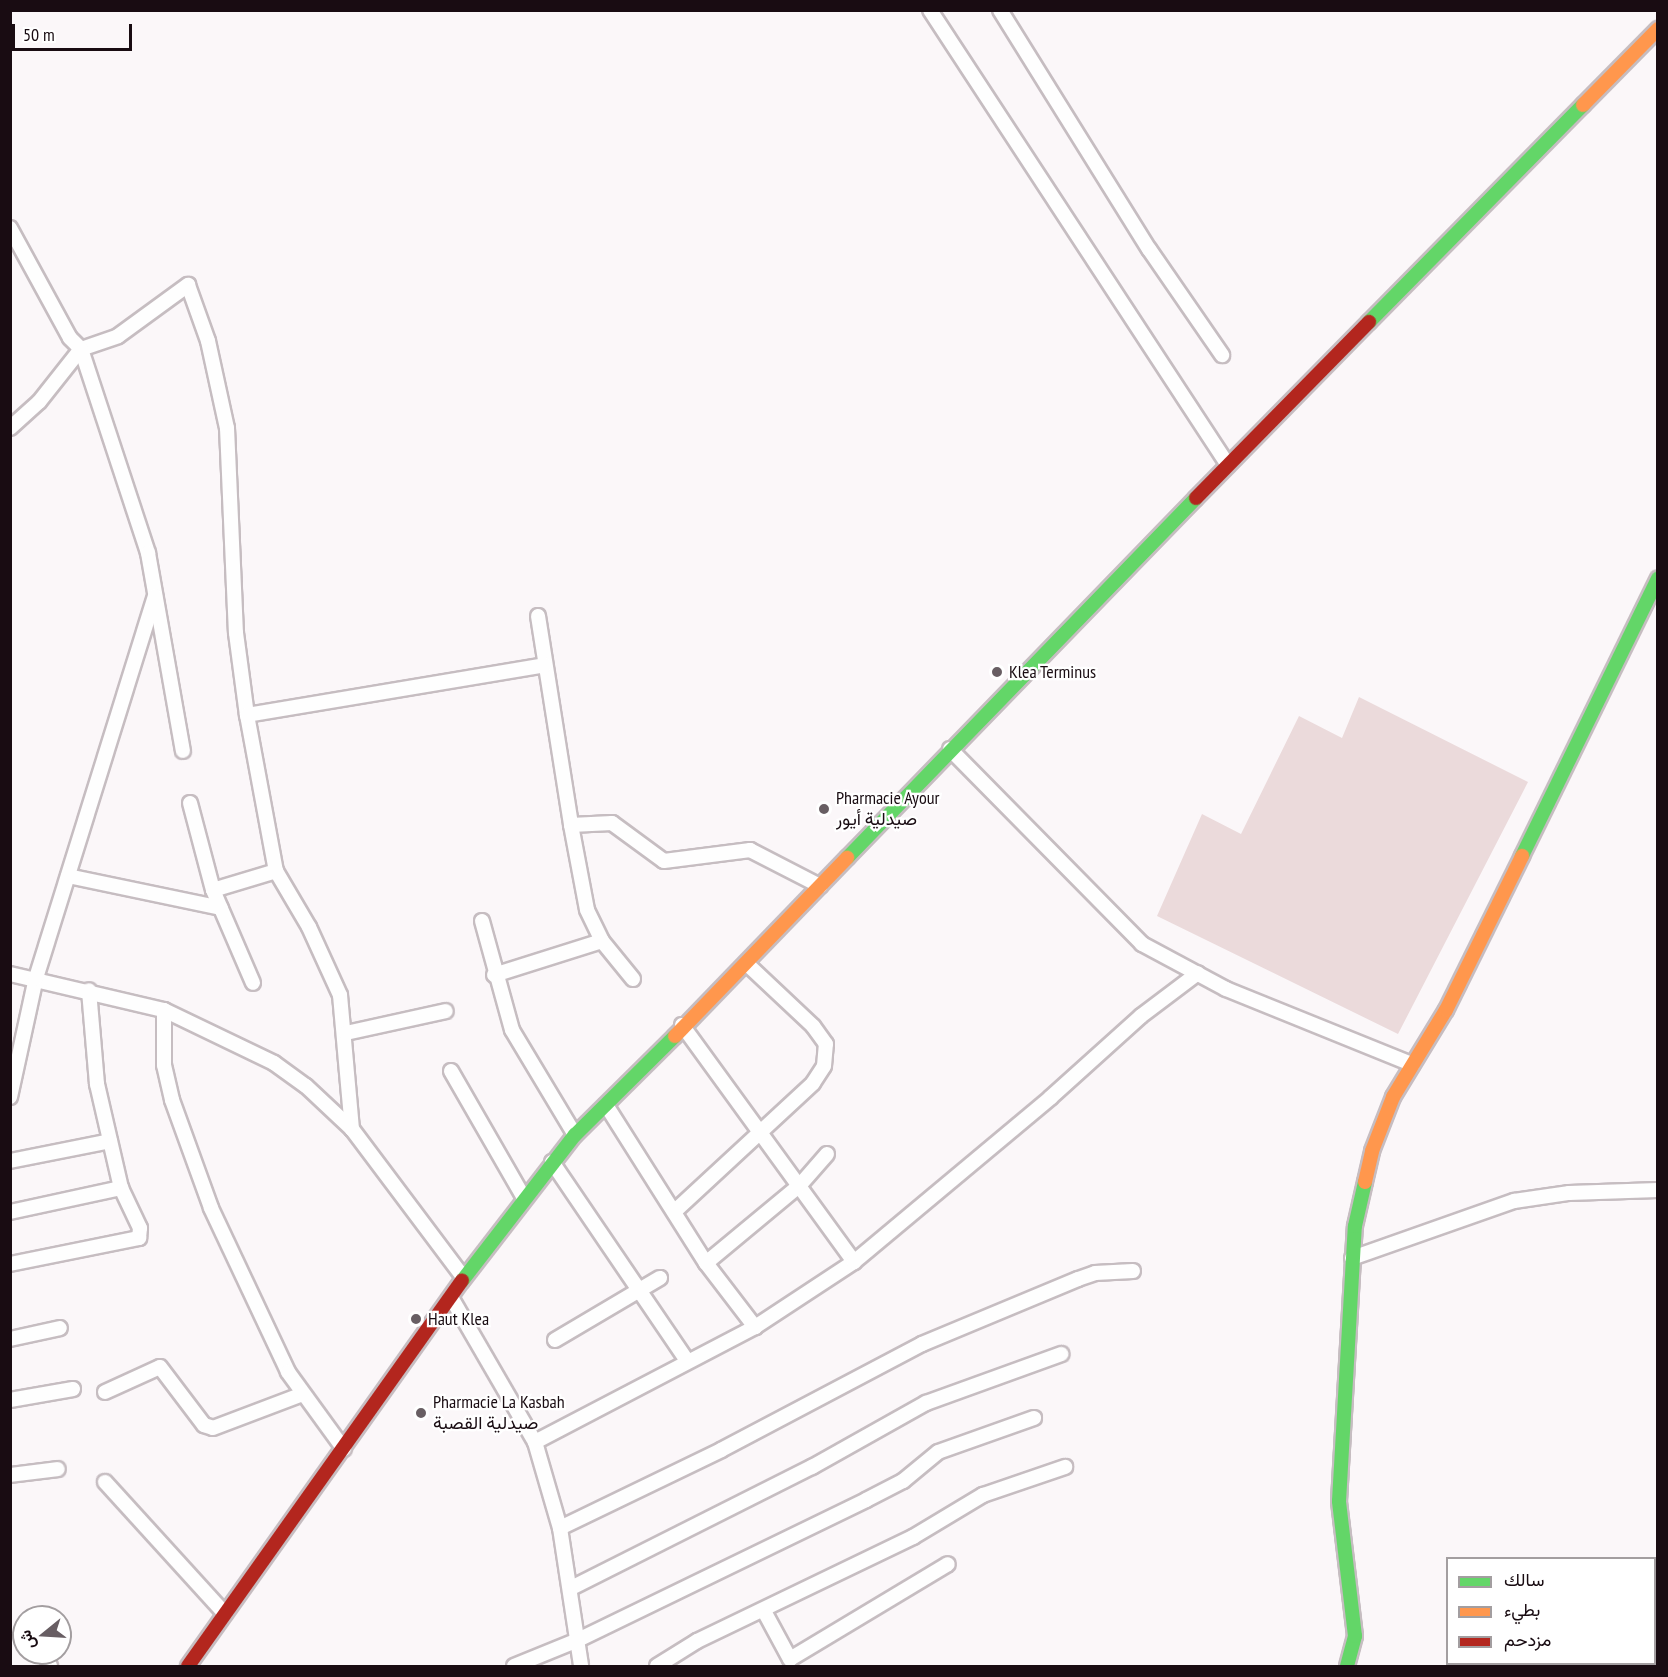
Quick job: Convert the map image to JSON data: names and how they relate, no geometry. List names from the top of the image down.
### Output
{
  "places": [
    "Klea Terminus",
    "Pharmacie Ayour صيدلية أيور",
    "Haut Klea",
    "Pharmacie La Kasbah صيدلية القصبة"
  ],
  "legend": ["سالك", "بطيء", "مزدحم"],
  "scale_bar": "50 m",
  "north": "left"
}
